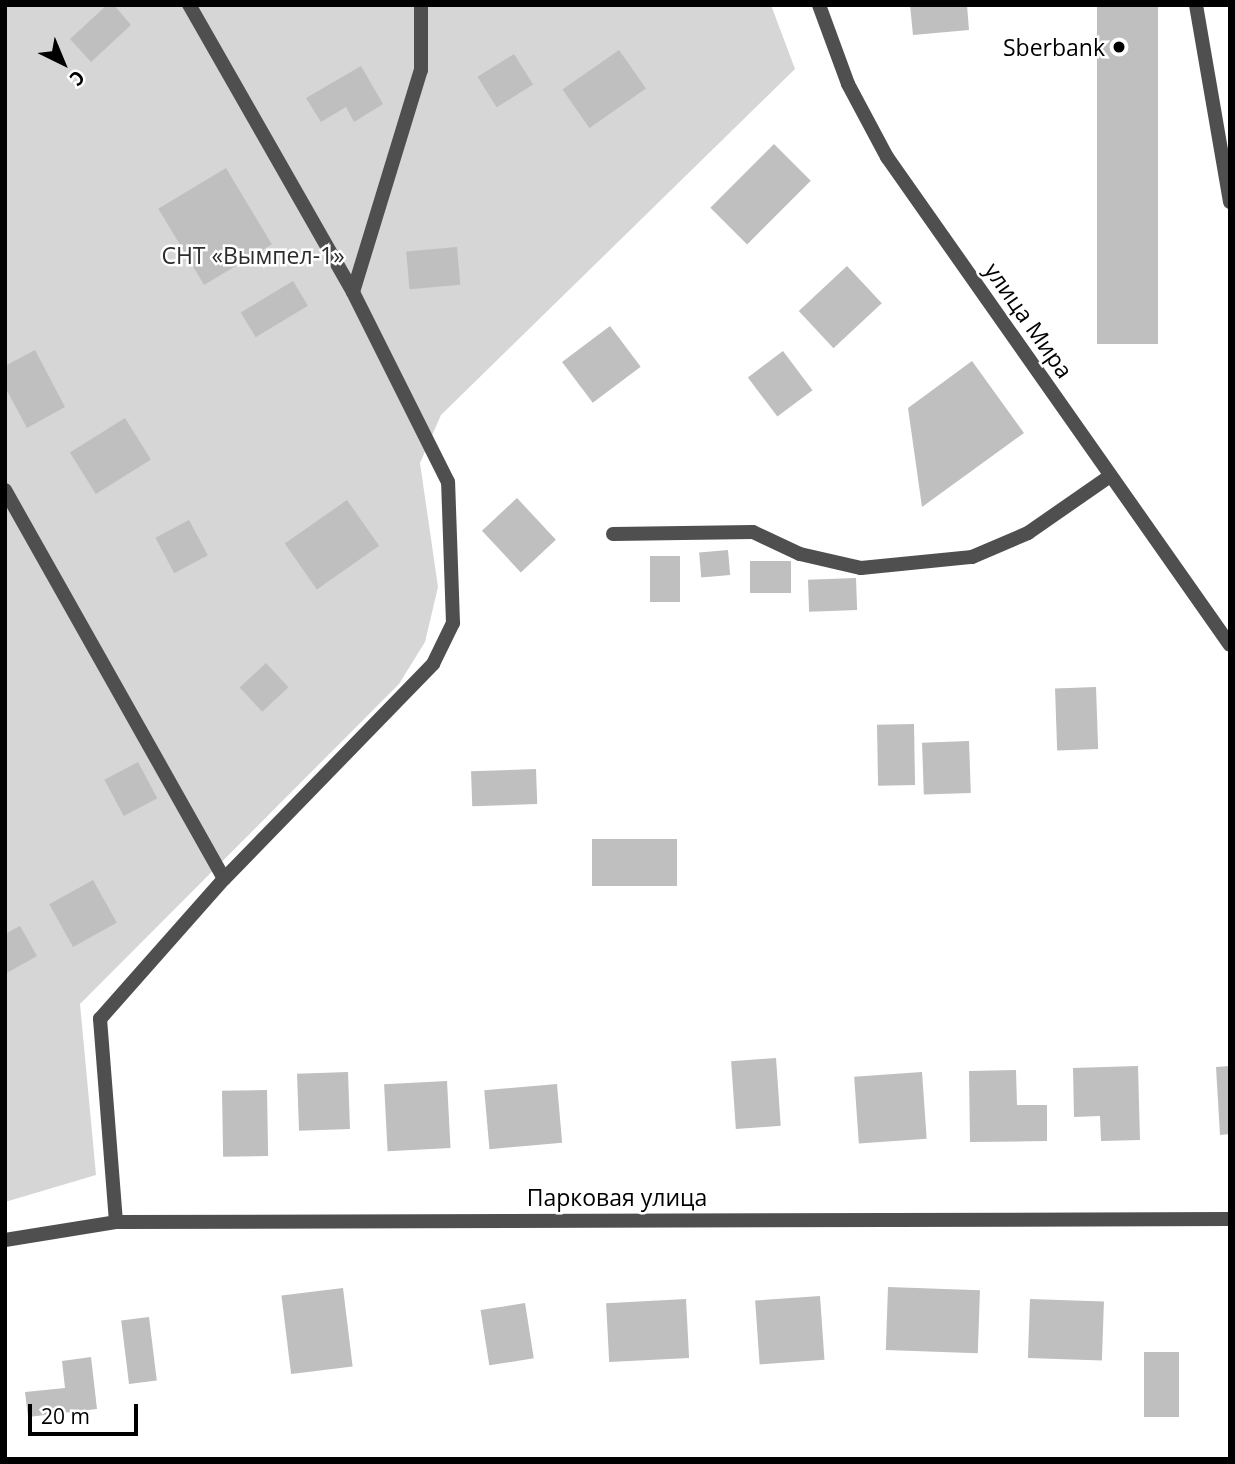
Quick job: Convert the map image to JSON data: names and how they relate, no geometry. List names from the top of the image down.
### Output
{
  "streets": {
    "street": ["улица Мира", "Парковая улица"]
  },
  "parks": ["СНТ «Вымпел-1»"],
  "places": ["Sberbank"],
  "scale_bar": "20 m",
  "north": "bottom right"
}
